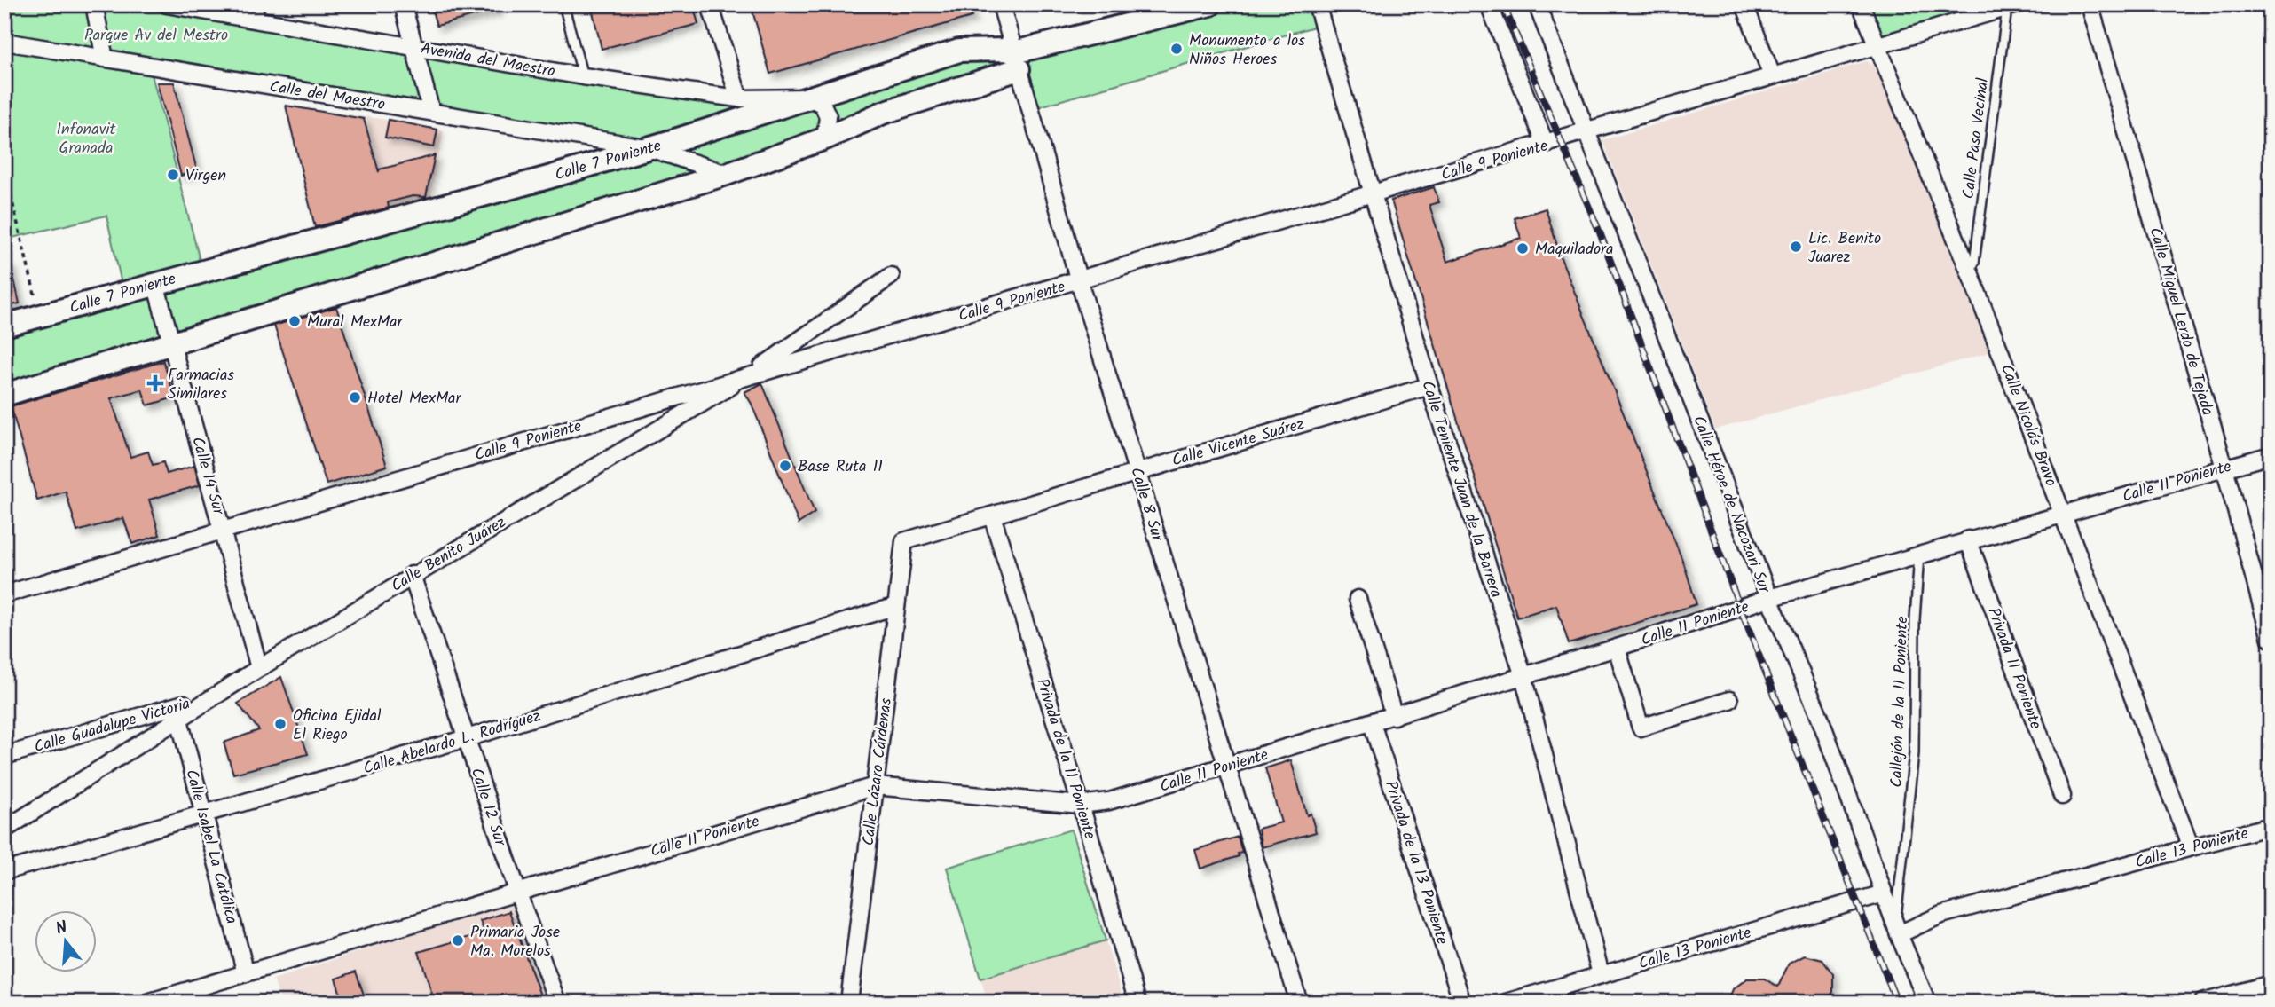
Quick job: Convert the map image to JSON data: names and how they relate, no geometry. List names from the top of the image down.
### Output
{
  "streets": {
    "main road": ["Calle 7 Poniente"],
    "street": [
      "Avenida del Maestro",
      "Calle del Maestro",
      "Calle 9 Poniente",
      "Calle Miguel Lerdo de Tejada",
      "Calle Nicolás Bravo",
      "Calle Vicente Suárez",
      "Calle 14 Sur",
      "Calle 11 Poniente",
      "Calle Teniente Juan de la Barrera",
      "Calle 8 Sur",
      "Calle Héroe de Nacozari Sur",
      "Calle Benito Juárez",
      "Privada 11 Poniente",
      "Calle Guadalupe Victoria",
      "Calle Abelardo L. Rodríguez",
      "Privada de la 11 Poniente",
      "Calle Lázaro Cárdenas",
      "Calle 12 Sur",
      "Calle Isabel La Católica",
      "Calle 13 Poniente",
      "Privada de la 13 Poniente"
    ],
    "lane": ["Calle Paso Vecinal", "Callejón de la 11 Poniente"]
  },
  "crossings": [
    ["Avenida del Maestro", "Calle 7 Poniente"],
    ["Calle del Maestro", "Calle 7 Poniente"],
    ["Calle Paso Vecinal", "Calle 9 Poniente"],
    ["Calle Paso Vecinal", "Calle Nicolás Bravo"],
    ["Calle 7 Poniente", "Calle 14 Sur"],
    ["Calle 7 Poniente", "Calle 8 Sur"],
    ["Calle 9 Poniente", "Calle Nicolás Bravo"],
    ["Calle 9 Poniente", "Calle 14 Sur"],
    ["Calle 9 Poniente", "Calle Teniente Juan de la Barrera"],
    ["Calle 9 Poniente", "Calle 8 Sur"],
    ["Calle 9 Poniente", "Calle Héroe de Nacozari Sur"],
    ["Calle 9 Poniente", "Calle Benito Juárez"],
    ["Calle Miguel Lerdo de Tejada", "Calle 11 Poniente"],
    ["Calle Nicolás Bravo", "Calle 11 Poniente"],
    ["Calle Nicolás Bravo", "Calle 13 Poniente"],
    ["Calle Vicente Suárez", "Calle Teniente Juan de la Barrera"],
    ["Calle Vicente Suárez", "Calle 8 Sur"],
    ["Calle Vicente Suárez", "Privada de la 11 Poniente"],
    ["Calle Vicente Suárez", "Calle Lázaro Cárdenas"],
    ["Calle 14 Sur", "Calle Benito Juárez"],
    ["Calle 11 Poniente", "Calle Teniente Juan de la Barrera"],
    ["Calle 11 Poniente", "Calle 8 Sur"],
    ["Calle 11 Poniente", "Calle Héroe de Nacozari Sur"],
    ["Calle 11 Poniente", "Privada 11 Poniente"],
    ["Calle 11 Poniente", "Callejón de la 11 Poniente"],
    ["Calle 11 Poniente", "Privada de la 11 Poniente"],
    ["Calle 11 Poniente", "Calle Lázaro Cárdenas"],
    ["Calle 11 Poniente", "Calle 12 Sur"],
    ["Calle 11 Poniente", "Calle Isabel La Católica"],
    ["Calle 11 Poniente", "Privada de la 13 Poniente"],
    ["Calle Teniente Juan de la Barrera", "Calle 13 Poniente"],
    ["Calle Héroe de Nacozari Sur", "Callejón de la 11 Poniente"],
    ["Calle Héroe de Nacozari Sur", "Calle 13 Poniente"],
    ["Calle Benito Juárez", "Calle Guadalupe Victoria"],
    ["Calle Benito Juárez", "Calle 12 Sur"],
    ["Calle Benito Juárez", "Calle Isabel La Católica"],
    ["Callejón de la 11 Poniente", "Calle 13 Poniente"],
    ["Calle Guadalupe Victoria", "Calle Isabel La Católica"],
    ["Calle Abelardo L. Rodríguez", "Calle Lázaro Cárdenas"],
    ["Calle Abelardo L. Rodríguez", "Calle 12 Sur"],
    ["Calle Abelardo L. Rodríguez", "Calle Isabel La Católica"]
  ],
  "parks": ["Parque Av del Mestro", "Infonavit Granada"],
  "places": {
    "other": [
      "Monumento a los Niños Heroes",
      "Virgen",
      "Lic. Benito Juarez",
      "Maquiladora",
      "Mural MexMar",
      "Hotel MexMar",
      "Base Ruta 11",
      "Oficina Ejidal El Riego",
      "Primaria Jose Ma. Morelos"
    ],
    "health": ["Farmacias Similares"]
  },
  "north": "top"
}
